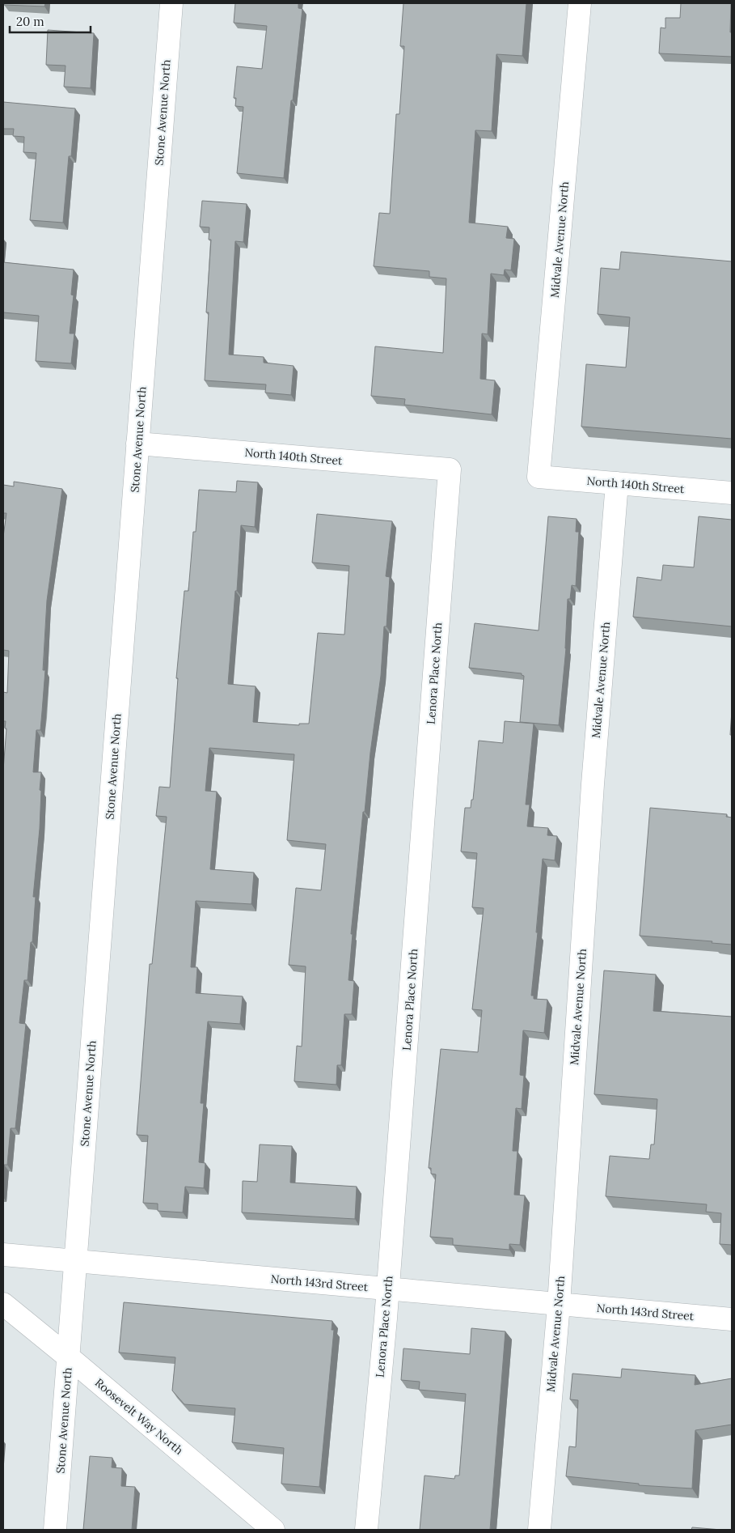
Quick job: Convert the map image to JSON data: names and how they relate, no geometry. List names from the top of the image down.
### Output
{
  "streets": {
    "street": [
      "Stone Avenue North",
      "Midvale Avenue North",
      "North 140th Street",
      "Lenora Place North",
      "North 143rd Street",
      "Roosevelt Way North"
    ]
  },
  "crossings": [
    ["Stone Avenue North", "North 140th Street"],
    ["Stone Avenue North", "North 143rd Street"],
    ["Stone Avenue North", "Roosevelt Way North"],
    ["Midvale Avenue North", "North 140th Street"],
    ["Midvale Avenue North", "North 143rd Street"],
    ["North 140th Street", "Lenora Place North"],
    ["Lenora Place North", "North 143rd Street"]
  ],
  "scale_bar": "20 m"
}
